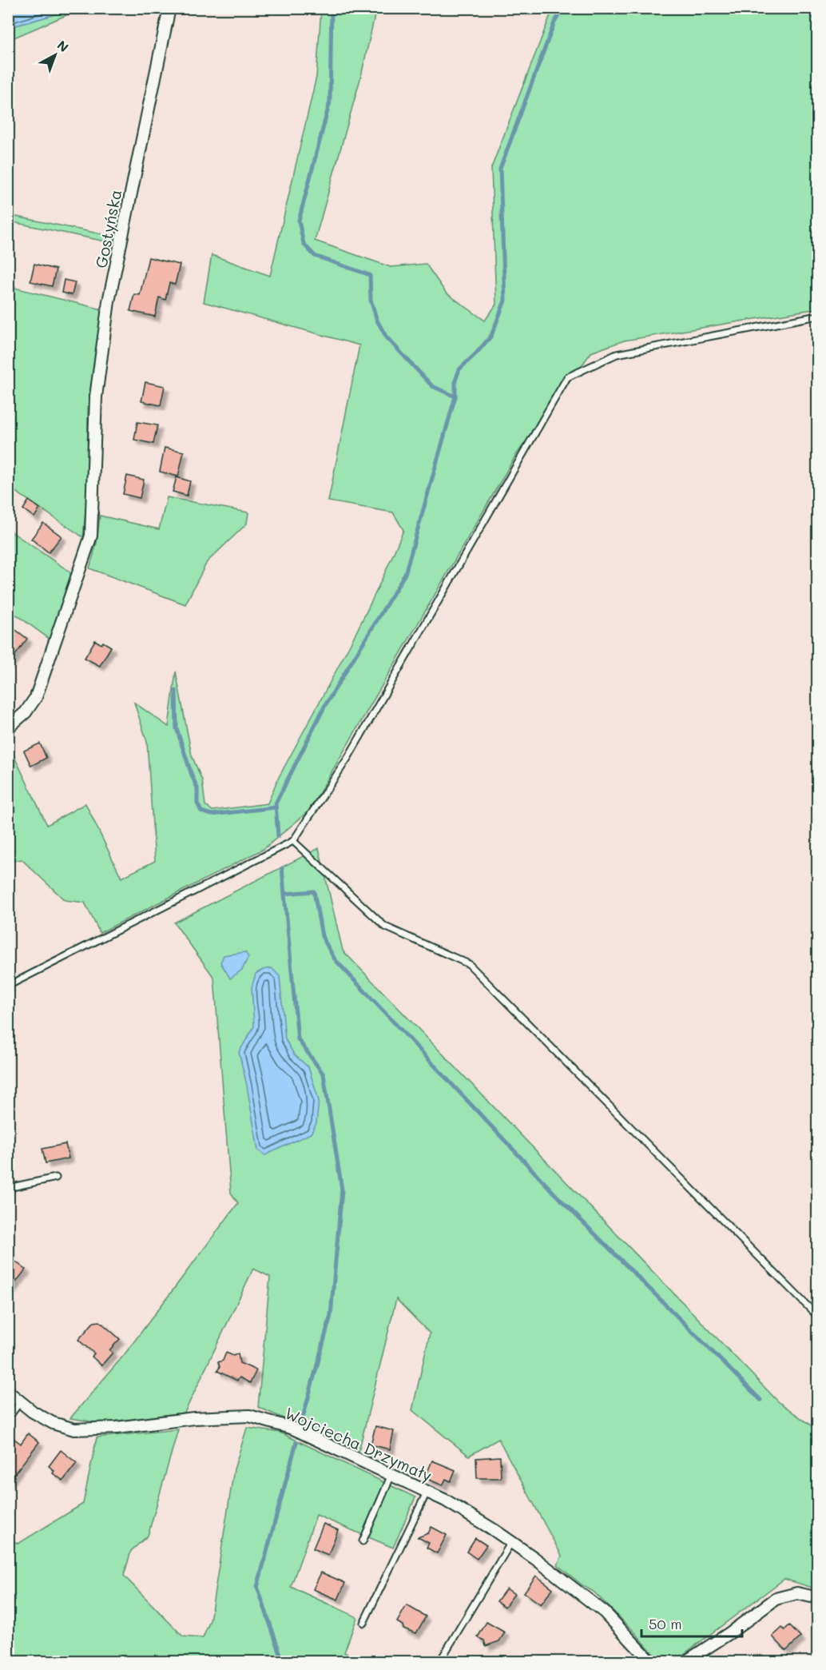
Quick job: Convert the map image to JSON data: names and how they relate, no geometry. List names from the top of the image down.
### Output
{
  "streets": {
    "street": ["Gostyńska", "Wojciecha Drzymały"]
  },
  "scale_bar": "50 m",
  "north": "top right"
}
